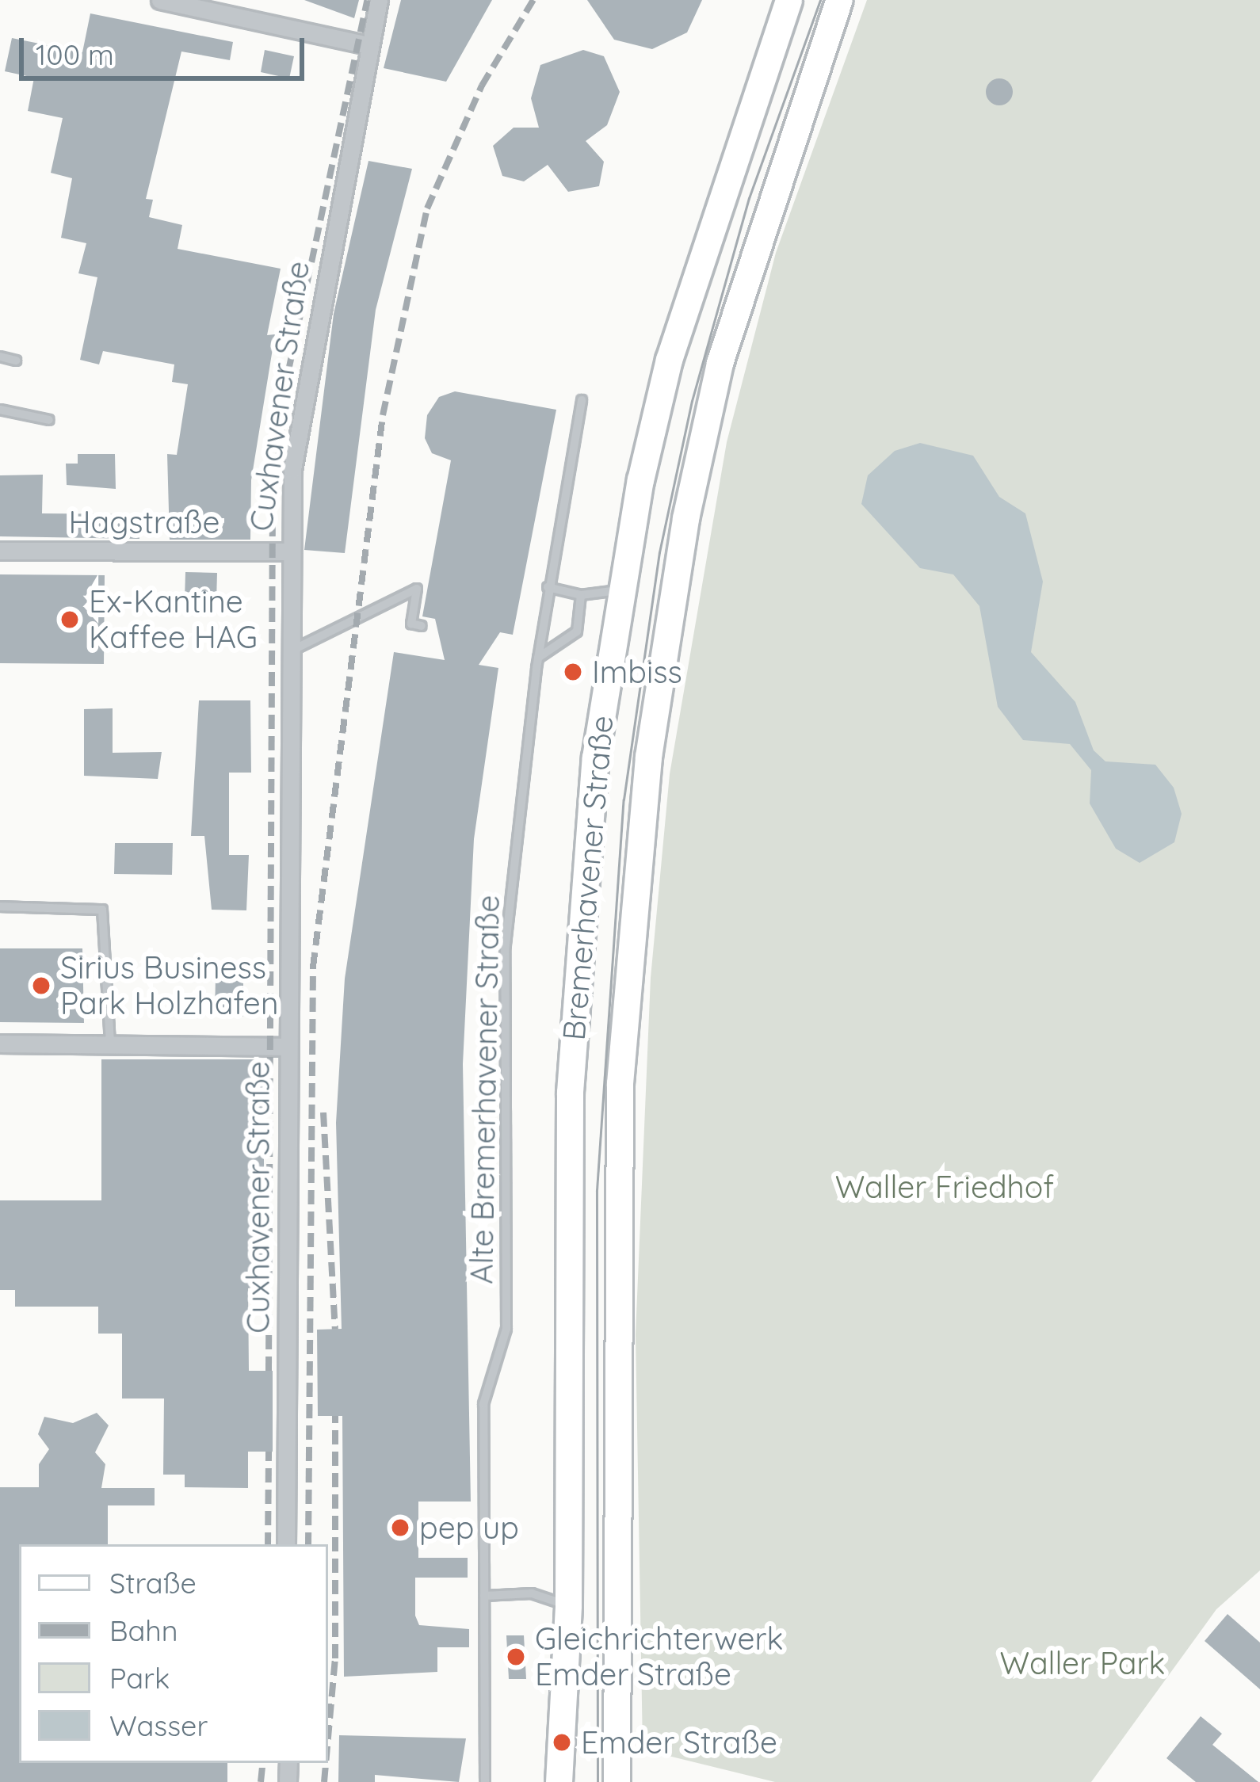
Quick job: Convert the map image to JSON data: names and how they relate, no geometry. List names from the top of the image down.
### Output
{
  "streets": {
    "main road": ["Bremerhavener Straße"],
    "street": ["Cuxhavener Straße", "Hagstraße"],
    "lane": ["Alte Bremerhavener Straße"]
  },
  "crossings": [
    ["Cuxhavener Straße", "Hagstraße"]
  ],
  "parks": ["Waller Friedhof", "Waller Park"],
  "places": [
    "Ex-Kantine Kaffee HAG",
    "Imbiss",
    "Sirius Business Park Holzhafen",
    "pep up",
    "Gleichrichterwerk Emder Straße",
    "Emder Straße"
  ],
  "legend": [
    "Straße",
    "Bahn",
    "Park",
    "Wasser"
  ],
  "scale_bar": "100 m"
}
